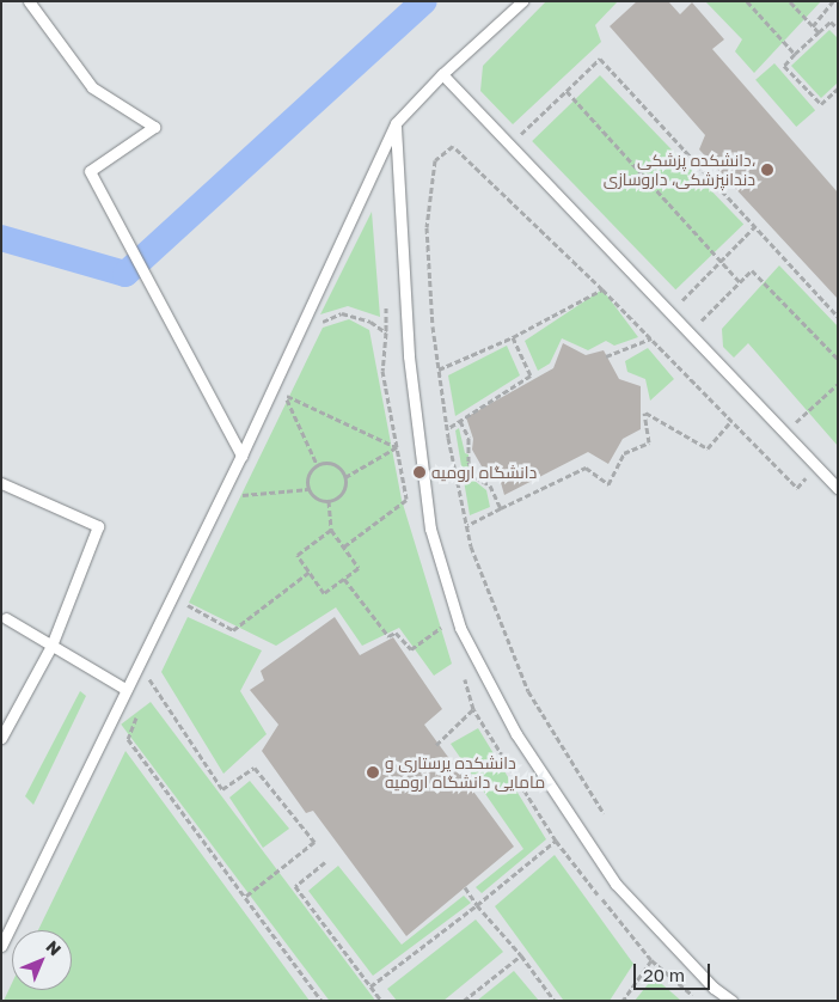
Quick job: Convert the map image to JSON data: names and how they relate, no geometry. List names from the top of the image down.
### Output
{
  "places": ["دانشکده پزشکی، دندانپزشکی، داروسازی", "دانشگاه ارومیه", "دانشکده پرستاری و مامایی دانشگاه ارومیه"],
  "scale_bar": "20 m",
  "north": "top right"
}
